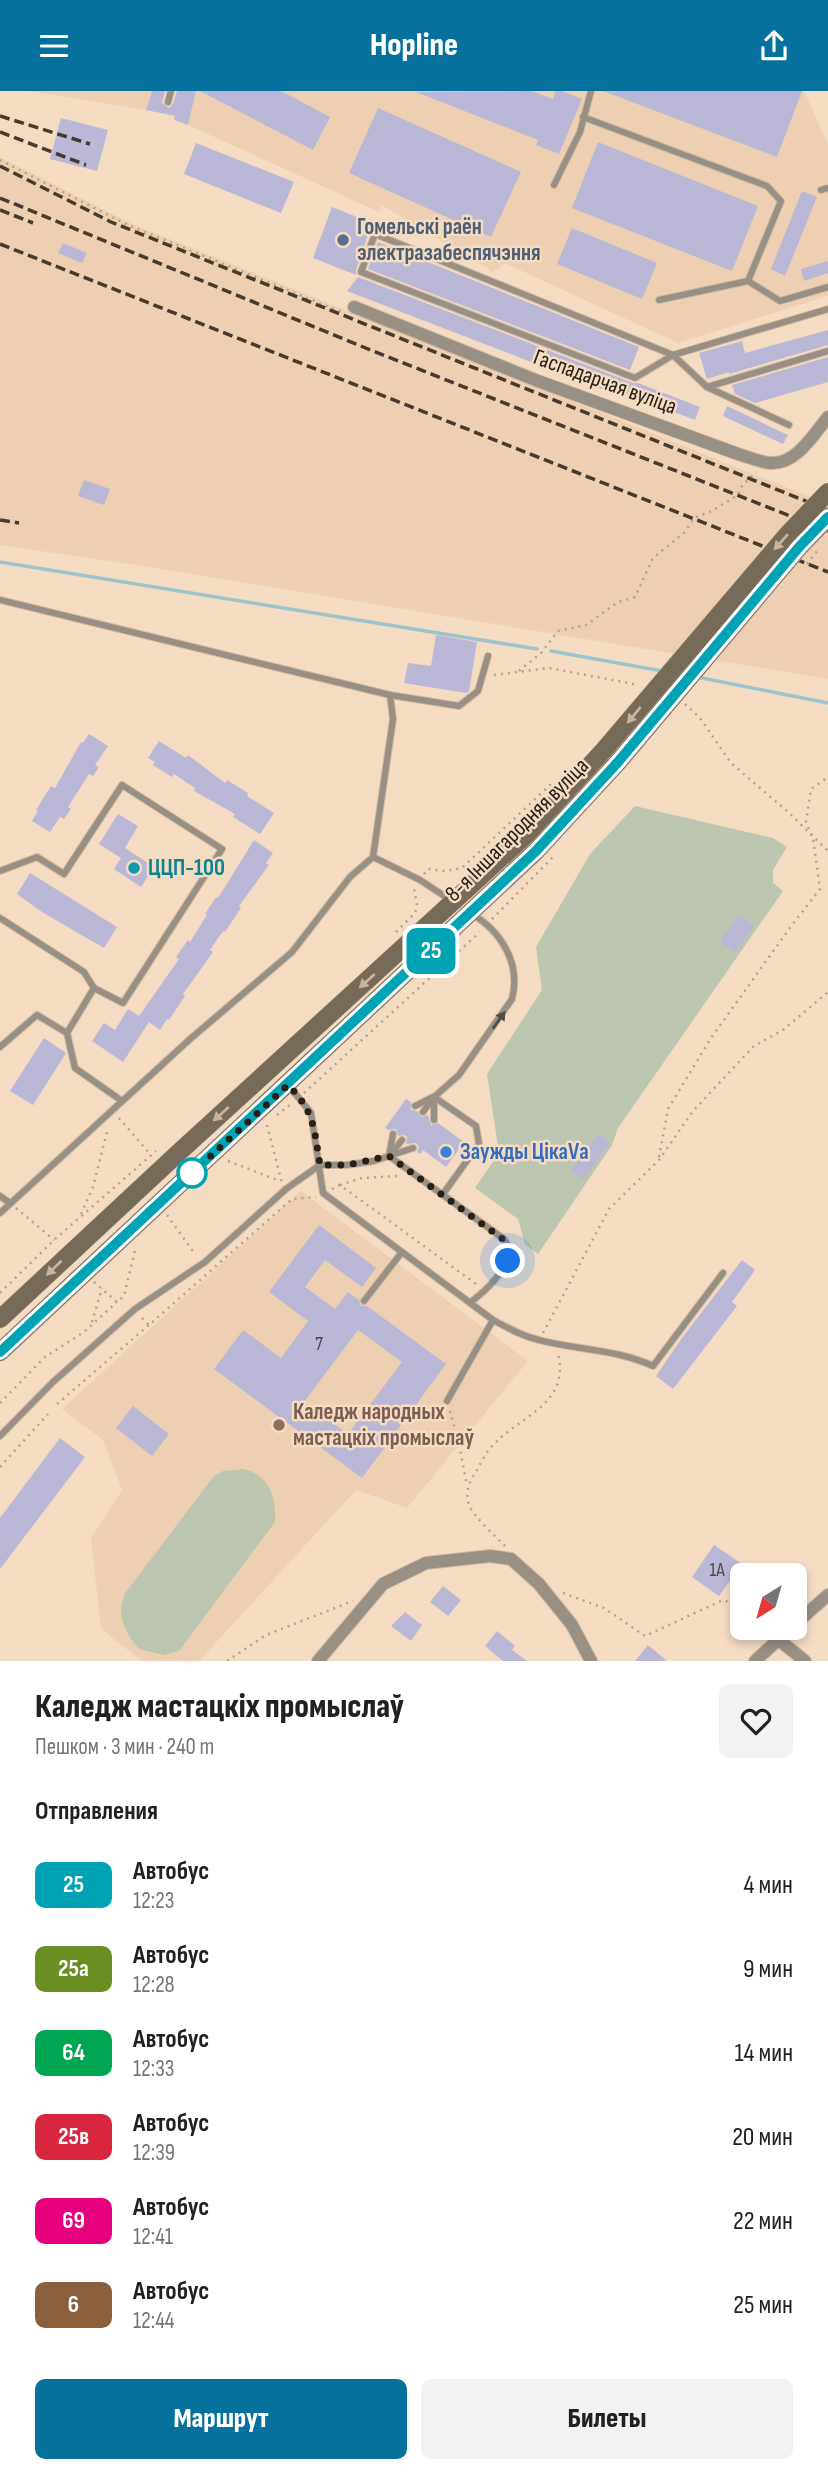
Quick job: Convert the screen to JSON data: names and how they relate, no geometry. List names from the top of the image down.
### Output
{
  "streets": {
    "main road": ["8-я Іншагародняя вуліца"],
    "street": ["Гаспадарчая вуліца"]
  },
  "places": [
    "Гомельскі раён электразабеспячэння",
    "ЦЦП-100",
    "Заужды ЦікаVа",
    "Каледж народных мастацкіх промыслаў"
  ],
  "lines": ["bus line 25"],
  "house_numbers": ["7", "1А"],
  "north": "bottom left",
  "page": {
    "header": "Hopline",
    "on_map": "25",
    "heading": [
      ["Каледж мастацкіх промыслаў", "Пешком · 3 мин · 240 m"],
      "Отправления"
    ],
    "list": [
      {
        "mark": "25",
        "name": "Автобус",
        "note": "12:23",
        "value": "4 мин"
      },
      {
        "mark": "25а",
        "name": "Автобус",
        "note": "12:28",
        "value": "9 мин"
      },
      {
        "mark": "64",
        "name": "Автобус",
        "note": "12:33",
        "value": "14 мин"
      },
      {
        "mark": "25в",
        "name": "Автобус",
        "note": "12:39",
        "value": "20 мин"
      },
      {
        "mark": "69",
        "name": "Автобус",
        "note": "12:41",
        "value": "22 мин"
      },
      {
        "mark": "6",
        "name": "Автобус",
        "note": "12:44",
        "value": "25 мин"
      }
    ],
    "buttons": ["Маршрут", "Билеты"]
  }
}
